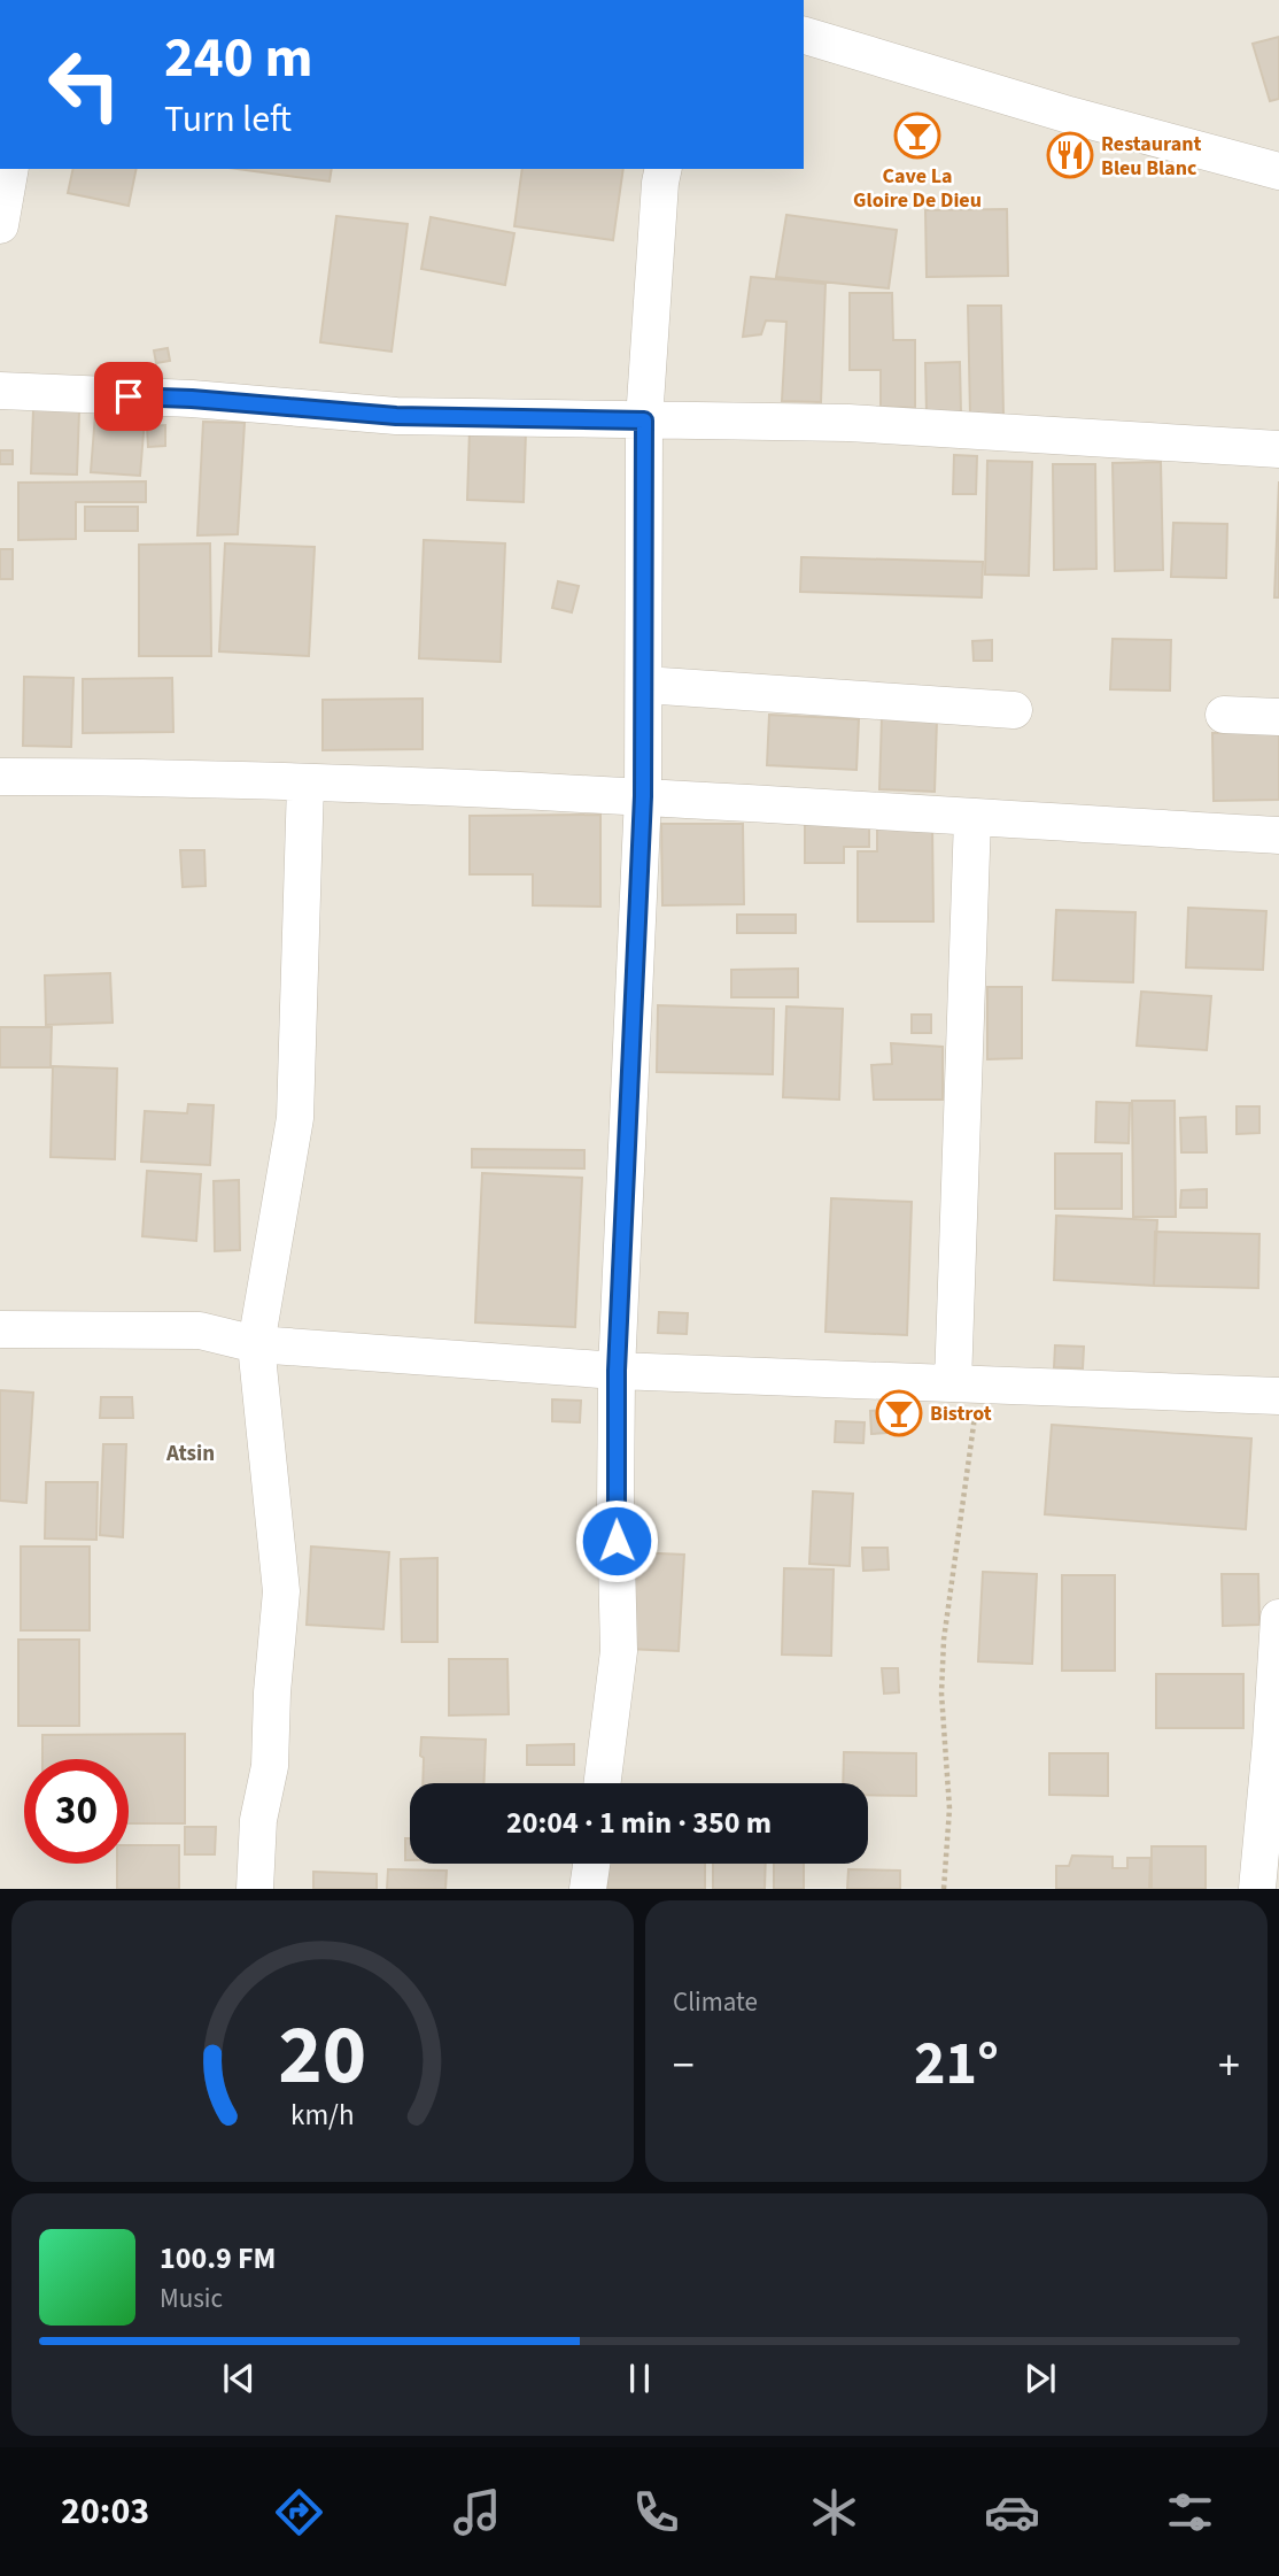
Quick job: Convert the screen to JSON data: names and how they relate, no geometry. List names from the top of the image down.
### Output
{
  "districts": ["Atsin"],
  "places": {
    "bar": ["Cave La Gloire De Dieu", "Bistrot"],
    "restaurant": ["Restaurant Bleu Blanc"]
  },
  "page": {
    "turn": ["240 m", "Turn left"],
    "limit": "30",
    "trip": "20:04 · 1 min · 350 m",
    "tile": "Climate",
    "heat": ["−", "21°", "+"],
    "song": ["100.9 FM", "Music"],
    "tabs": "20:03",
    "gauge": ["20", "km/h"]
  }
}
